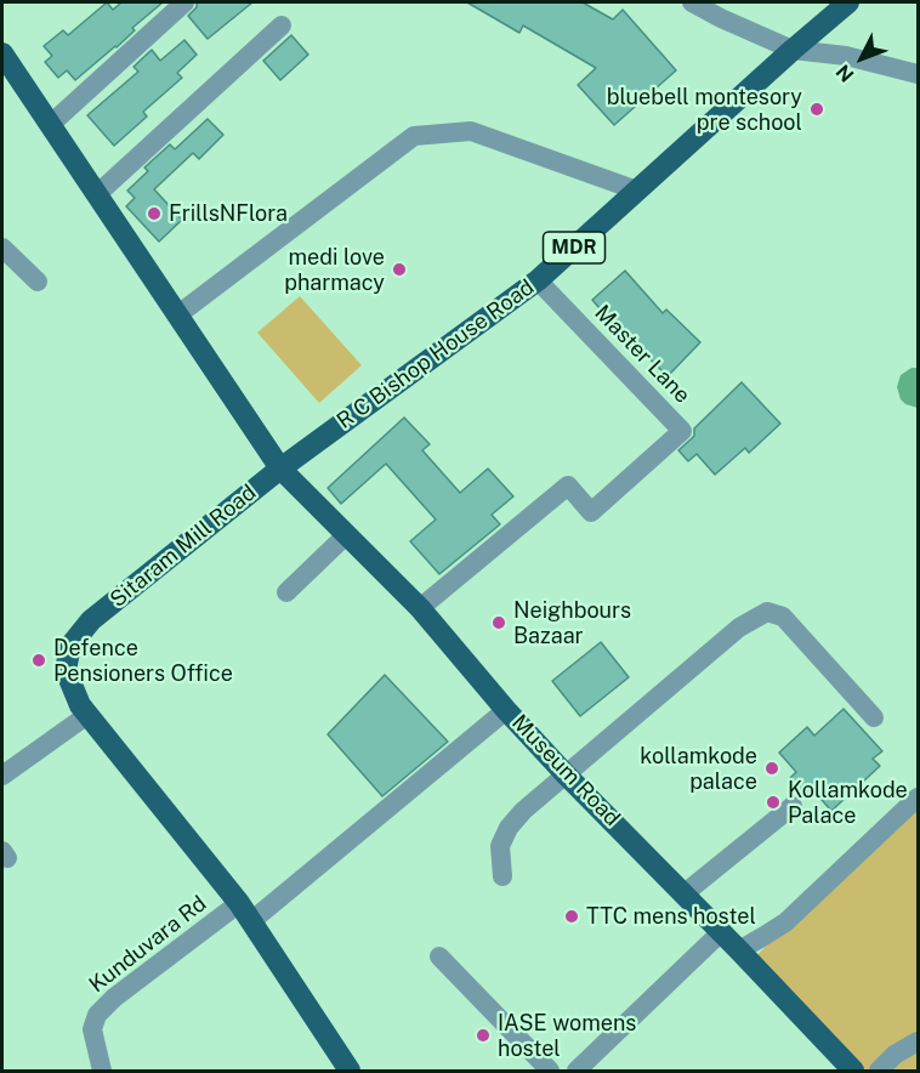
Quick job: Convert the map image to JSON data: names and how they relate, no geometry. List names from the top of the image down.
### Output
{
  "streets": {
    "main road": [
      "MDR",
      "R C Bishop House Road",
      "Sitaram Mill Road",
      "Museum Road"
    ],
    "street": ["Master Lane", "Kunduvara Rd"]
  },
  "crossings": [
    ["R C Bishop House Road", "Master Lane"],
    ["R C Bishop House Road", "Sitaram Mill Road"],
    ["R C Bishop House Road", "Museum Road"],
    ["Master Lane", "Museum Road"],
    ["Sitaram Mill Road", "Museum Road"],
    ["Sitaram Mill Road", "Kunduvara Rd"]
  ],
  "places": [
    "bluebell montesory pre school",
    "FrillsNFlora",
    "medi love pharmacy",
    "Neighbours Bazaar",
    "Defence Pensioners Office",
    "kollamkode palace",
    "Kollamkode Palace",
    "TTC mens hostel",
    "IASE womens hostel"
  ],
  "north": "bottom left"
}
